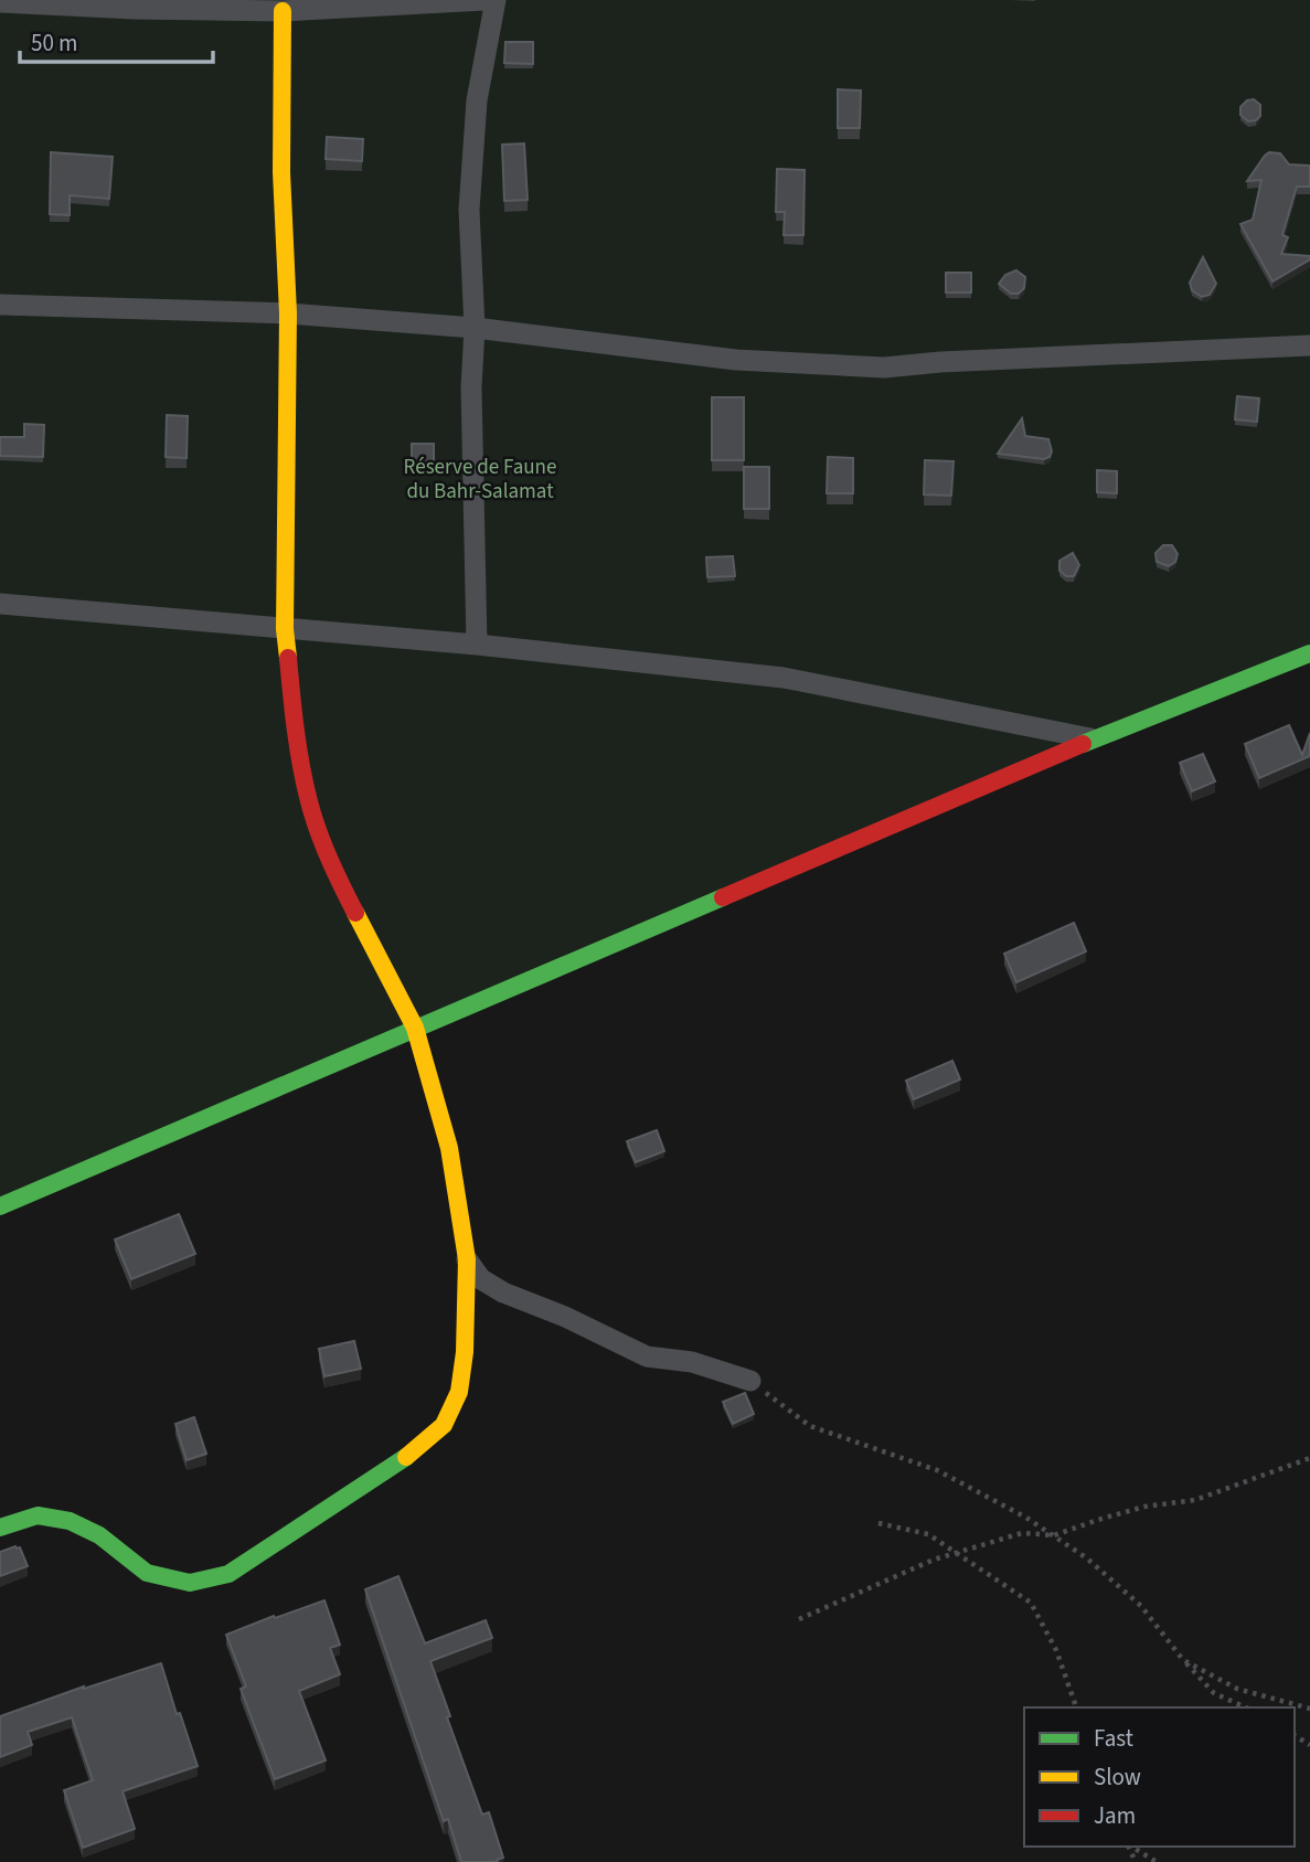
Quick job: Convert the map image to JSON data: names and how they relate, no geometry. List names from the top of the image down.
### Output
{
  "parks": ["Réserve de Faune du Bahr-Salamat"],
  "legend": ["Fast", "Slow", "Jam"],
  "scale_bar": "50 m"
}
